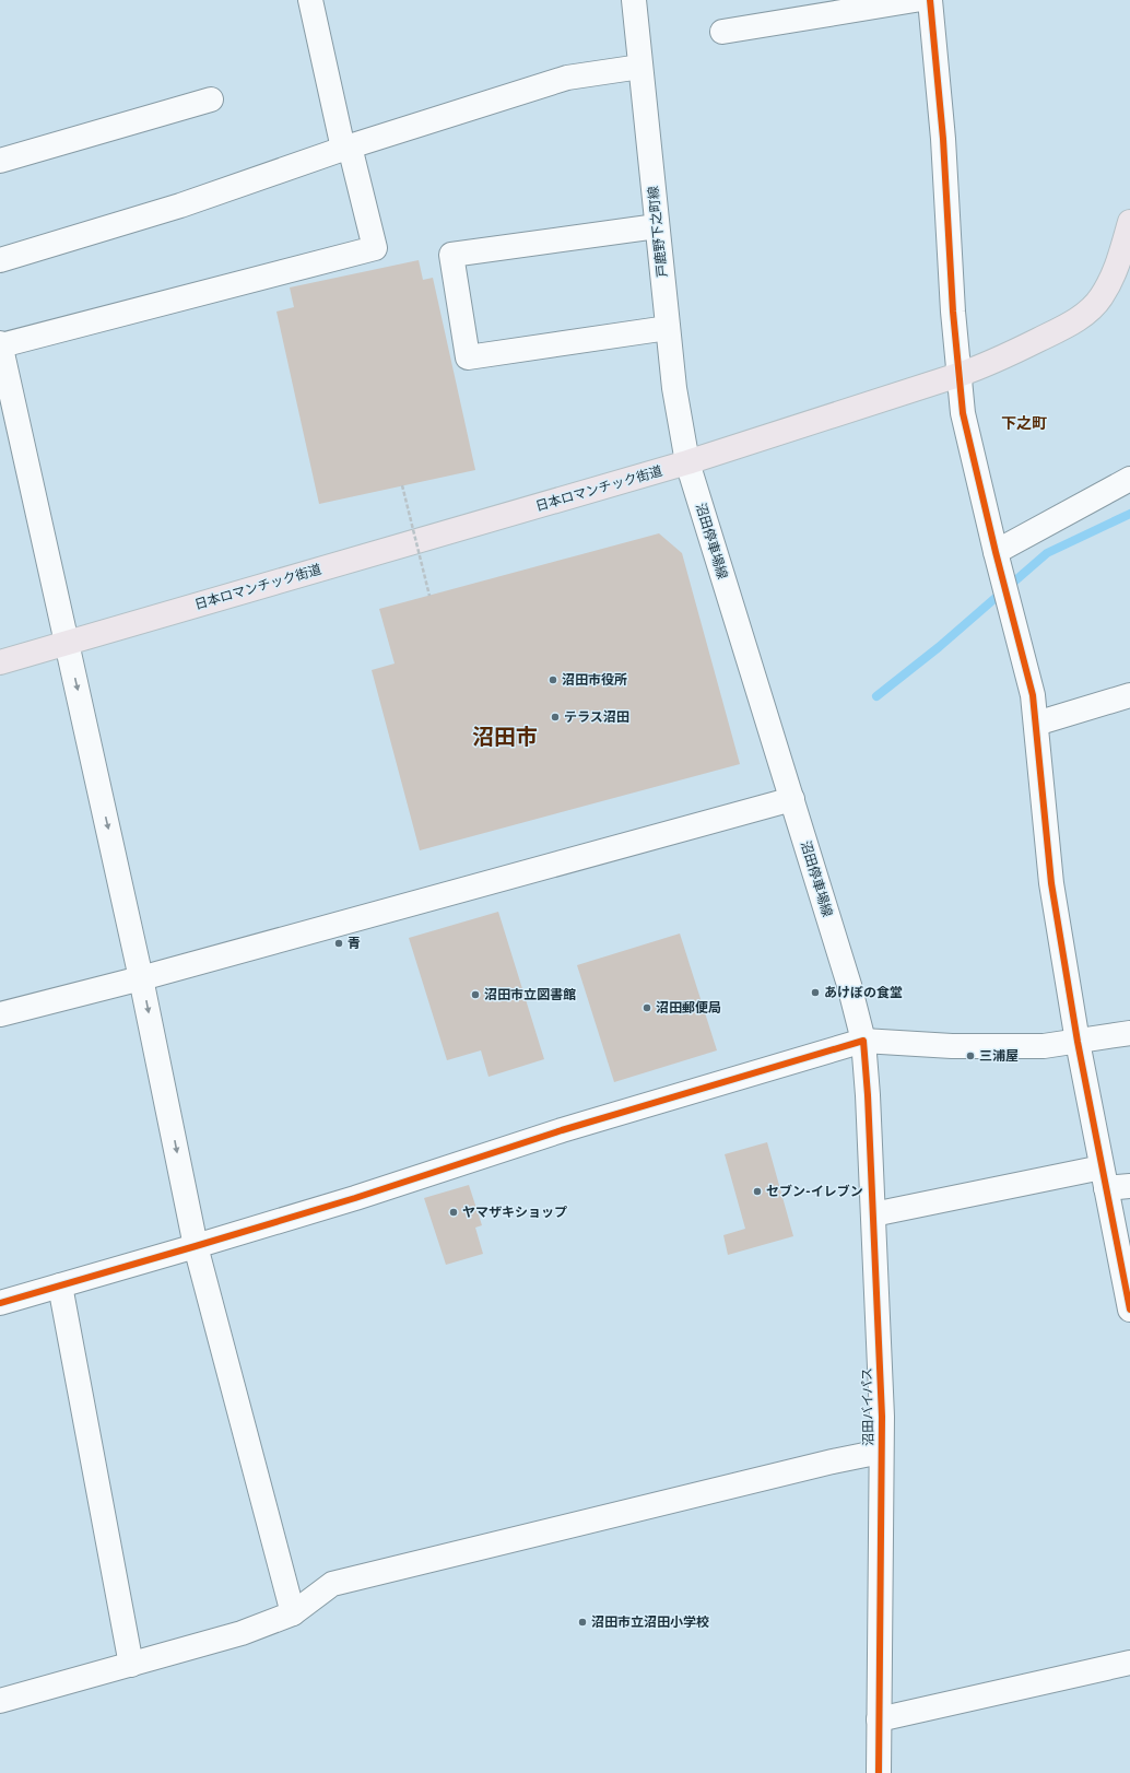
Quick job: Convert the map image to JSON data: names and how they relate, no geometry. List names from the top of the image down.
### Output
{
  "streets": {
    "highway": ["日本ロマンチック街道"],
    "street": ["戸鹿野下之町線", "沼田停車場線", "沼田バイパス"]
  },
  "crossings": [
    ["戸鹿野下之町線", "日本ロマンチック街道"],
    ["戸鹿野下之町線", "沼田停車場線"],
    ["日本ロマンチック街道", "沼田停車場線"],
    ["沼田停車場線", "沼田バイパス"]
  ],
  "districts": ["下之町", "沼田市"],
  "places": [
    "沼田市役所",
    "テラス沼田",
    "青",
    "あけぼの食堂",
    "沼田市立図書館",
    "沼田郵便局",
    "三浦屋",
    "セブン-イレブン",
    "ヤマザキショップ",
    "沼田市立沼田小学校"
  ]
}
